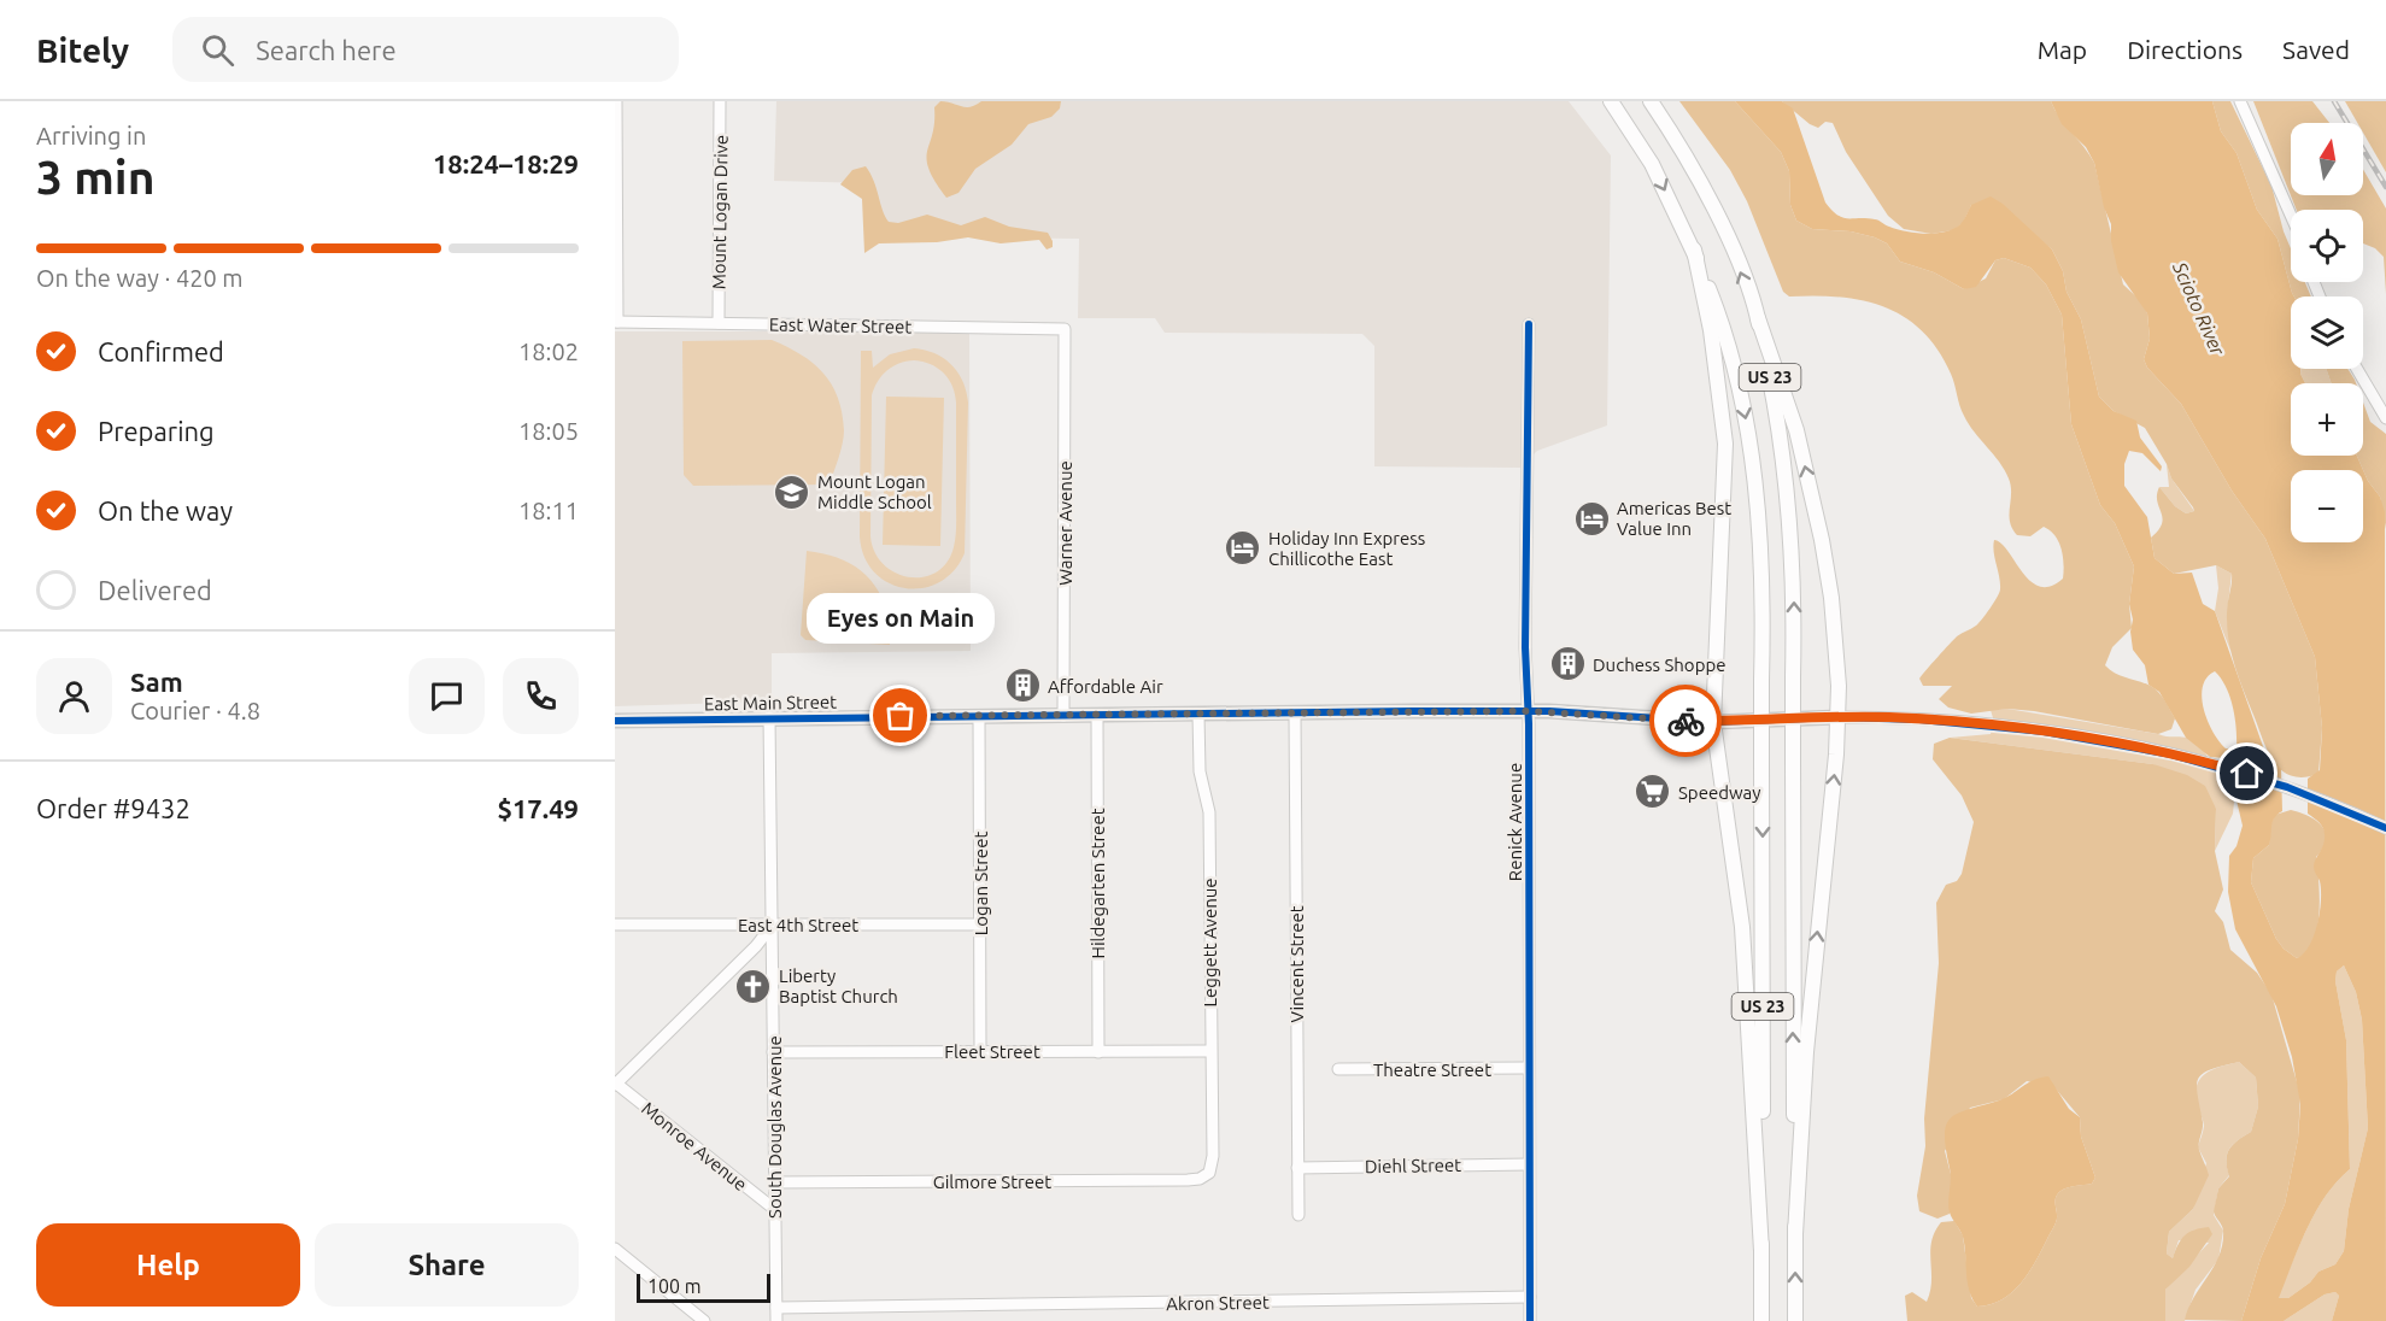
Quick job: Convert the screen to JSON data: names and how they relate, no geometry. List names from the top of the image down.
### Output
{
  "streets": {
    "highway": ["US 23"],
    "main road": ["East Main Street"],
    "street": [
      "Mount Logan Drive",
      "East Water Street",
      "Warner Avenue",
      "Renick Avenue",
      "Logan Street",
      "Hildegarten Street",
      "East 4th Street",
      "Leggett Avenue",
      "Vincent Street",
      "Fleet Street",
      "Theatre Street",
      "South Douglas Avenue",
      "Monroe Avenue",
      "Diehl Street",
      "Gilmore Street",
      "Akron Street"
    ]
  },
  "crossings": [
    ["Mount Logan Drive", "East Water Street"],
    ["East Water Street", "Warner Avenue"],
    ["Warner Avenue", "East Main Street"],
    ["East Main Street", "Renick Avenue"],
    ["East Main Street", "Logan Street"],
    ["East Main Street", "Hildegarten Street"],
    ["East Main Street", "Leggett Avenue"],
    ["East Main Street", "Vincent Street"],
    ["East Main Street", "South Douglas Avenue"],
    ["Renick Avenue", "Theatre Street"],
    ["Renick Avenue", "Diehl Street"],
    ["Renick Avenue", "Akron Street"],
    ["Logan Street", "East 4th Street"],
    ["Logan Street", "Fleet Street"],
    ["Hildegarten Street", "Fleet Street"],
    ["East 4th Street", "South Douglas Avenue"],
    ["Leggett Avenue", "Fleet Street"],
    ["Leggett Avenue", "Gilmore Street"],
    ["Vincent Street", "Diehl Street"],
    ["Fleet Street", "South Douglas Avenue"],
    ["South Douglas Avenue", "Monroe Avenue"],
    ["South Douglas Avenue", "Gilmore Street"],
    ["South Douglas Avenue", "Akron Street"]
  ],
  "water": ["Scioto River"],
  "places": {
    "school or university": ["Mount Logan Middle School"],
    "hotel": ["Americas Best Value Inn", "Holiday Inn Express Chillicothe East"],
    "building": ["Duchess Shoppe", "Affordable Air"],
    "other": ["Eyes on Main"],
    "supermarket": ["Speedway"],
    "church": ["Liberty Baptist Church"]
  },
  "scale_bar": "100 m",
  "north": "top",
  "page": {
    "header": "Bitely",
    "search": "Search here",
    "nav": ["Map", "Directions", "Saved"],
    "heading": ["3 min", "Arriving in", "18:24–18:29"],
    "panel": [
      "Sam",
      "Courier · 4.8",
      "Order #9432",
      "$17.49"
    ],
    "map_buttons": ["+", "−"],
    "bar": "On the way · 420 m",
    "list": [
      ["Confirmed", "18:02"],
      ["Preparing", "18:05"],
      ["On the way", "18:11"],
      "Delivered"
    ],
    "bubble": "Eyes on Main",
    "buttons": ["Help", "Share"],
    "scale": "100 m"
  }
}
